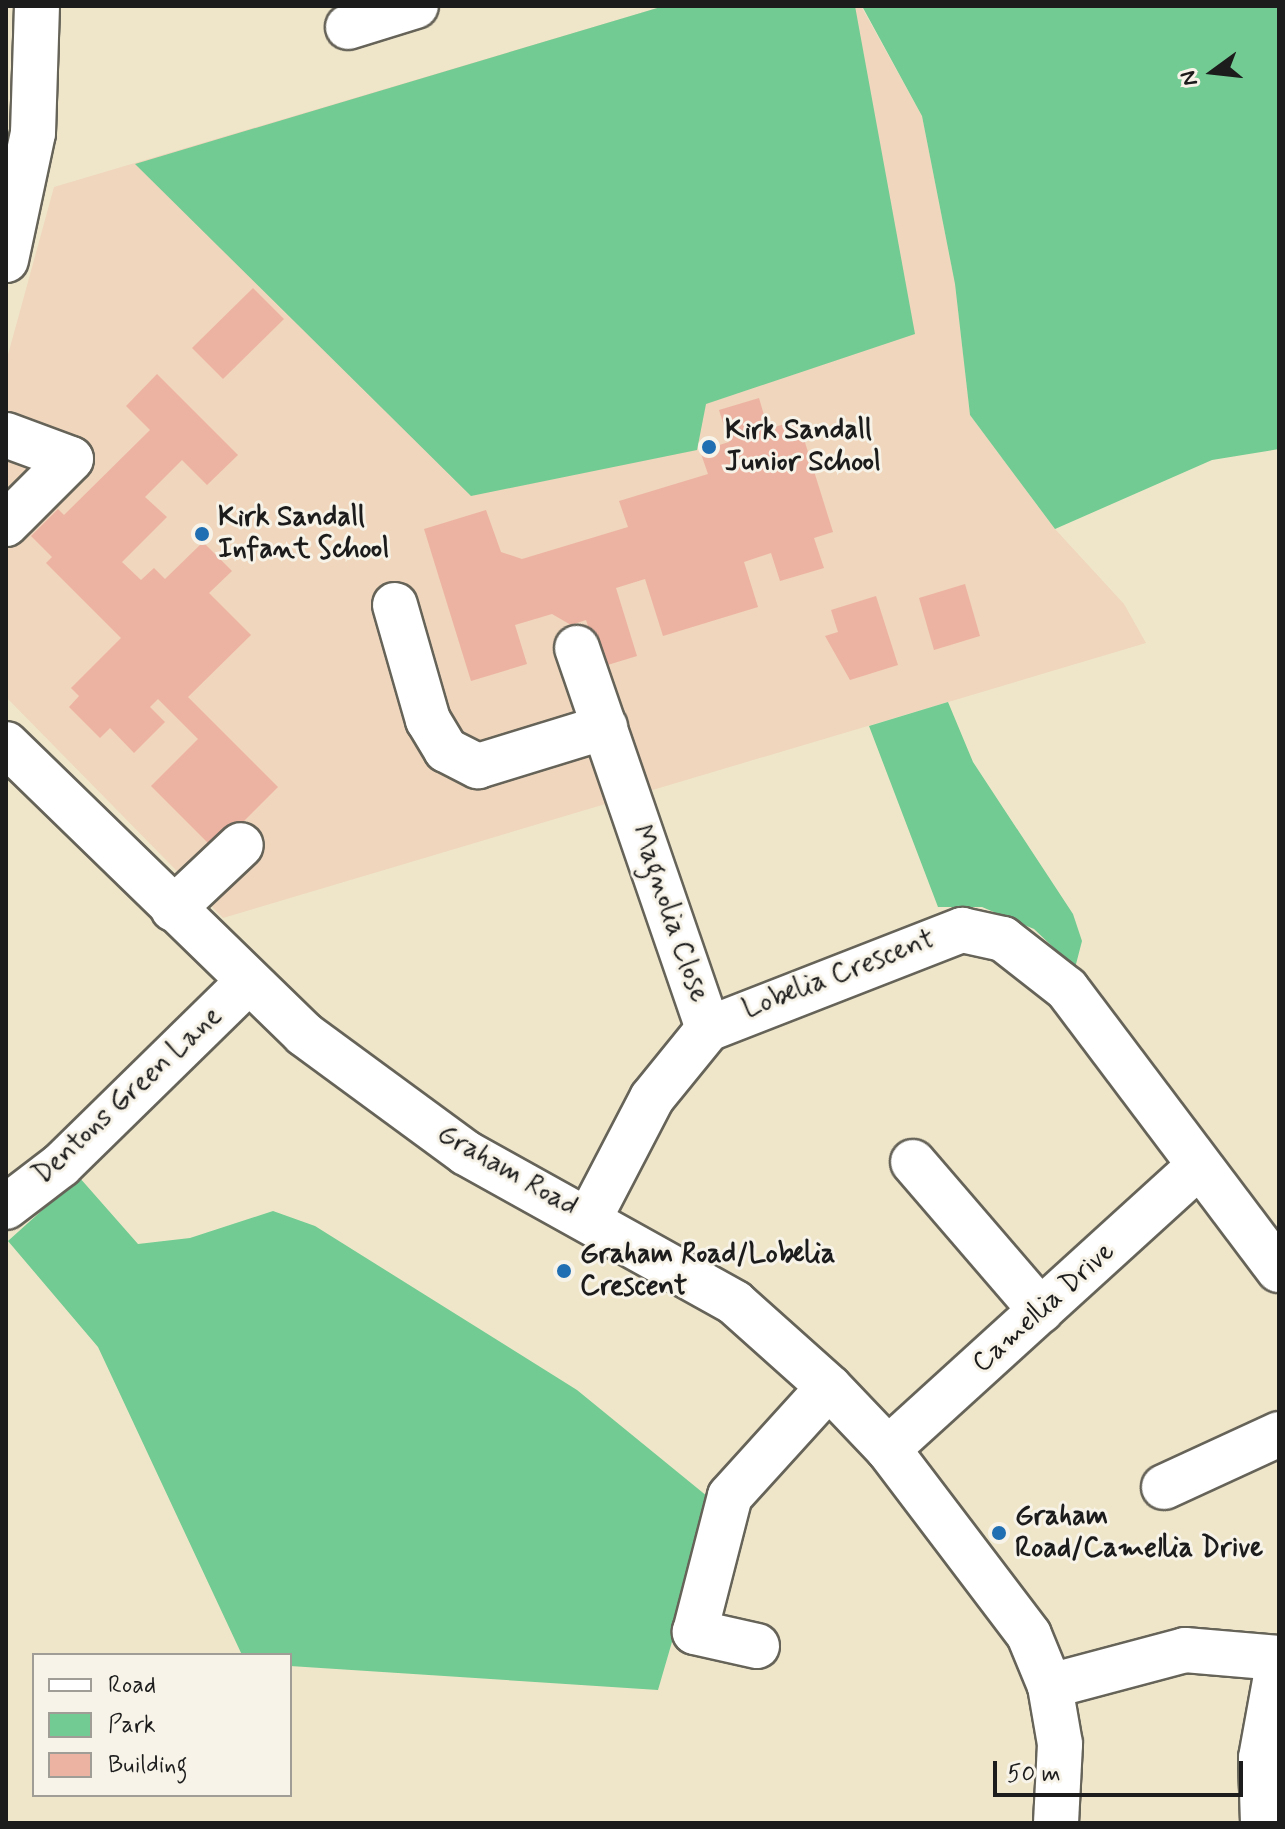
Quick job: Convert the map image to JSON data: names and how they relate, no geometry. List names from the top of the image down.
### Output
{
  "streets": {
    "street": [
      "Magnolia Close",
      "Lobelia Crescent",
      "Dentons Green Lane",
      "Graham Road",
      "Camellia Drive"
    ]
  },
  "crossings": [
    ["Magnolia Close", "Lobelia Crescent"],
    ["Lobelia Crescent", "Graham Road"],
    ["Lobelia Crescent", "Camellia Drive"],
    ["Dentons Green Lane", "Graham Road"],
    ["Graham Road", "Camellia Drive"]
  ],
  "places": [
    "Kirk Sandall Junior School",
    "Kirk Sandall Infant School",
    "Graham Road/Lobelia Crescent",
    "Graham Road/Camellia Drive"
  ],
  "legend": ["Road", "Park", "Building"],
  "scale_bar": "50 m",
  "north": "left"
}
